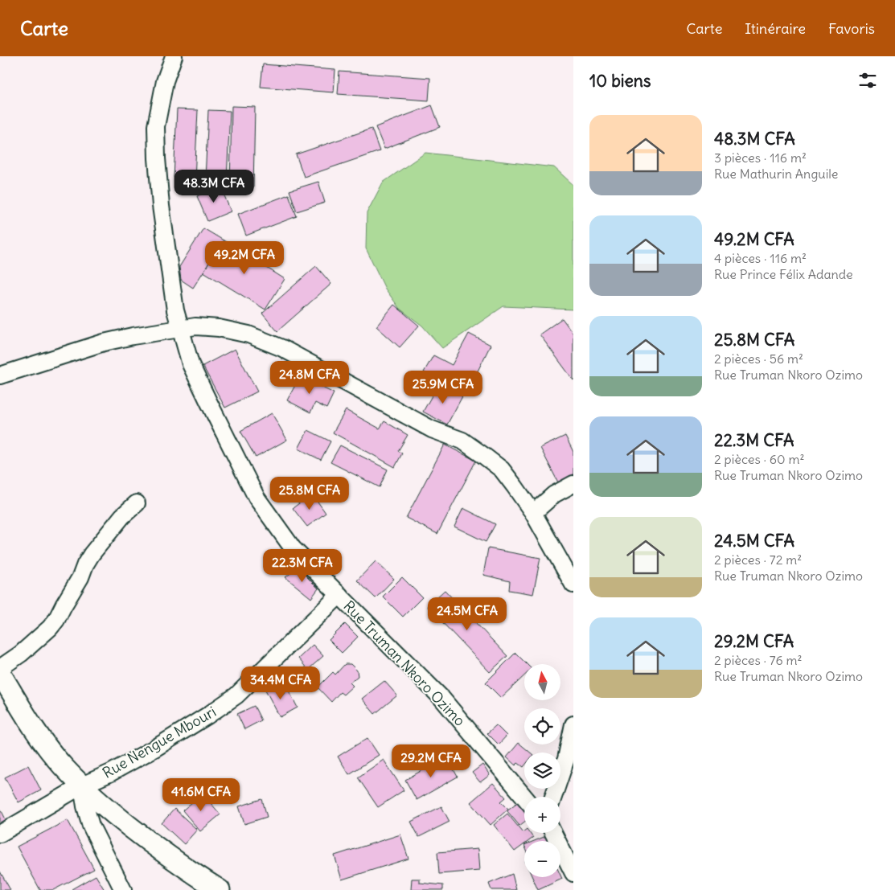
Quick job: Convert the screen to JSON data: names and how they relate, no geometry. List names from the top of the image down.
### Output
{
  "streets": {
    "street": ["Rue Truman Nkoro Ozimo", "Rue Nengue Mbouri"]
  },
  "crossings": [
    ["Rue Truman Nkoro Ozimo", "Rue Nengue Mbouri"]
  ],
  "north": "top",
  "page": {
    "header": "Carte",
    "nav": ["Carte", "Itinéraire", "Favoris"],
    "heading": "10 biens",
    "list": [
      {
        "name": "48.3M CFA",
        "note": "3 pièces · 116 m² · Rue Mathurin Anguile"
      },
      {
        "name": "49.2M CFA",
        "note": "4 pièces · 116 m² · Rue Prince Félix Adande"
      },
      {
        "name": "25.8M CFA",
        "note": "2 pièces · 56 m² · Rue Truman Nkoro Ozimo"
      },
      {
        "name": "22.3M CFA",
        "note": "2 pièces · 60 m² · Rue Truman Nkoro Ozimo"
      },
      {
        "name": "24.5M CFA",
        "note": "2 pièces · 72 m² · Rue Truman Nkoro Ozimo"
      },
      {
        "name": "29.2M CFA",
        "note": "2 pièces · 76 m² · Rue Truman Nkoro Ozimo"
      }
    ],
    "price": [
      "48.3M CFA",
      "49.2M CFA",
      "24.8M CFA",
      "25.9M CFA",
      "25.8M CFA",
      "22.3M CFA",
      "24.5M CFA",
      "34.4M CFA",
      "29.2M CFA",
      "41.6M CFA"
    ],
    "map_buttons": ["+", "−"]
  }
}
